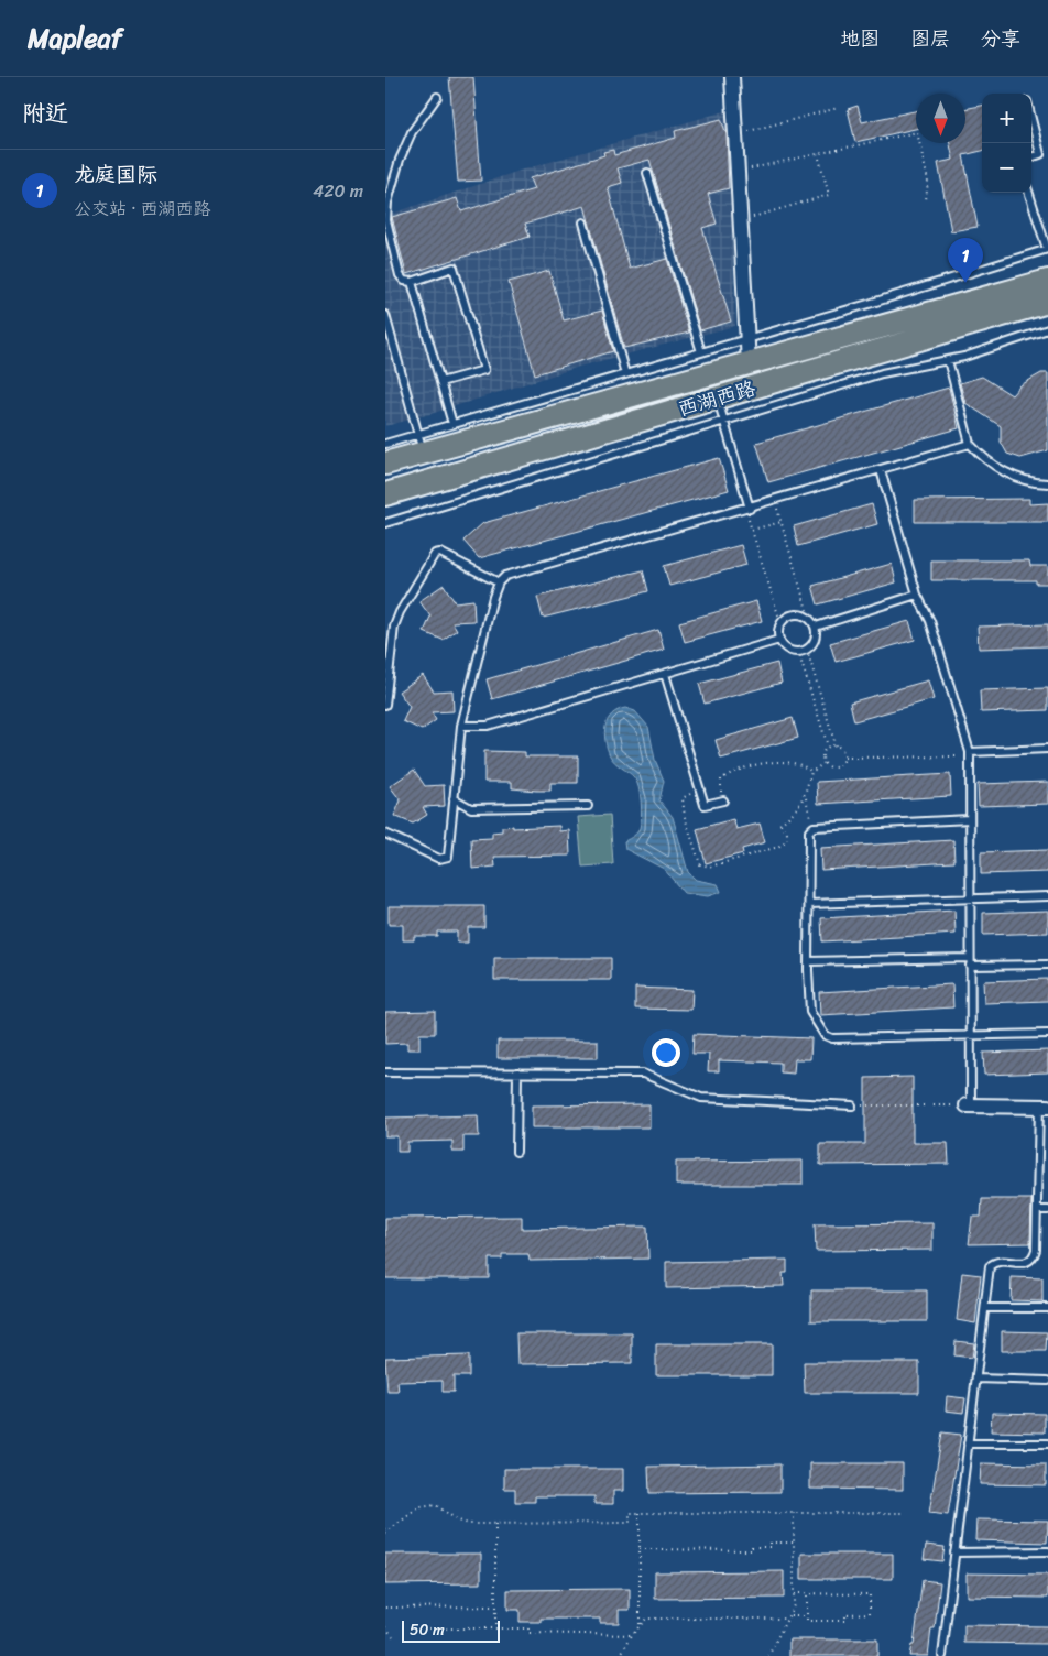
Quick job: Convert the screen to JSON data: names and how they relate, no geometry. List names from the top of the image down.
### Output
{
  "streets": {
    "main road": ["西湖西路"]
  },
  "scale_bar": "50 m",
  "north": "bottom",
  "page": {
    "header": "Mapleaf",
    "nav": ["地图", "图层", "分享"],
    "heading": "附近",
    "map_buttons": ["+", "−"],
    "list": [
      {
        "mark": "1",
        "name": "龙庭国际",
        "note": "公交站 · 西湖西路",
        "value": "420 m"
      }
    ],
    "pins": "1",
    "scale": "50 m"
  }
}
